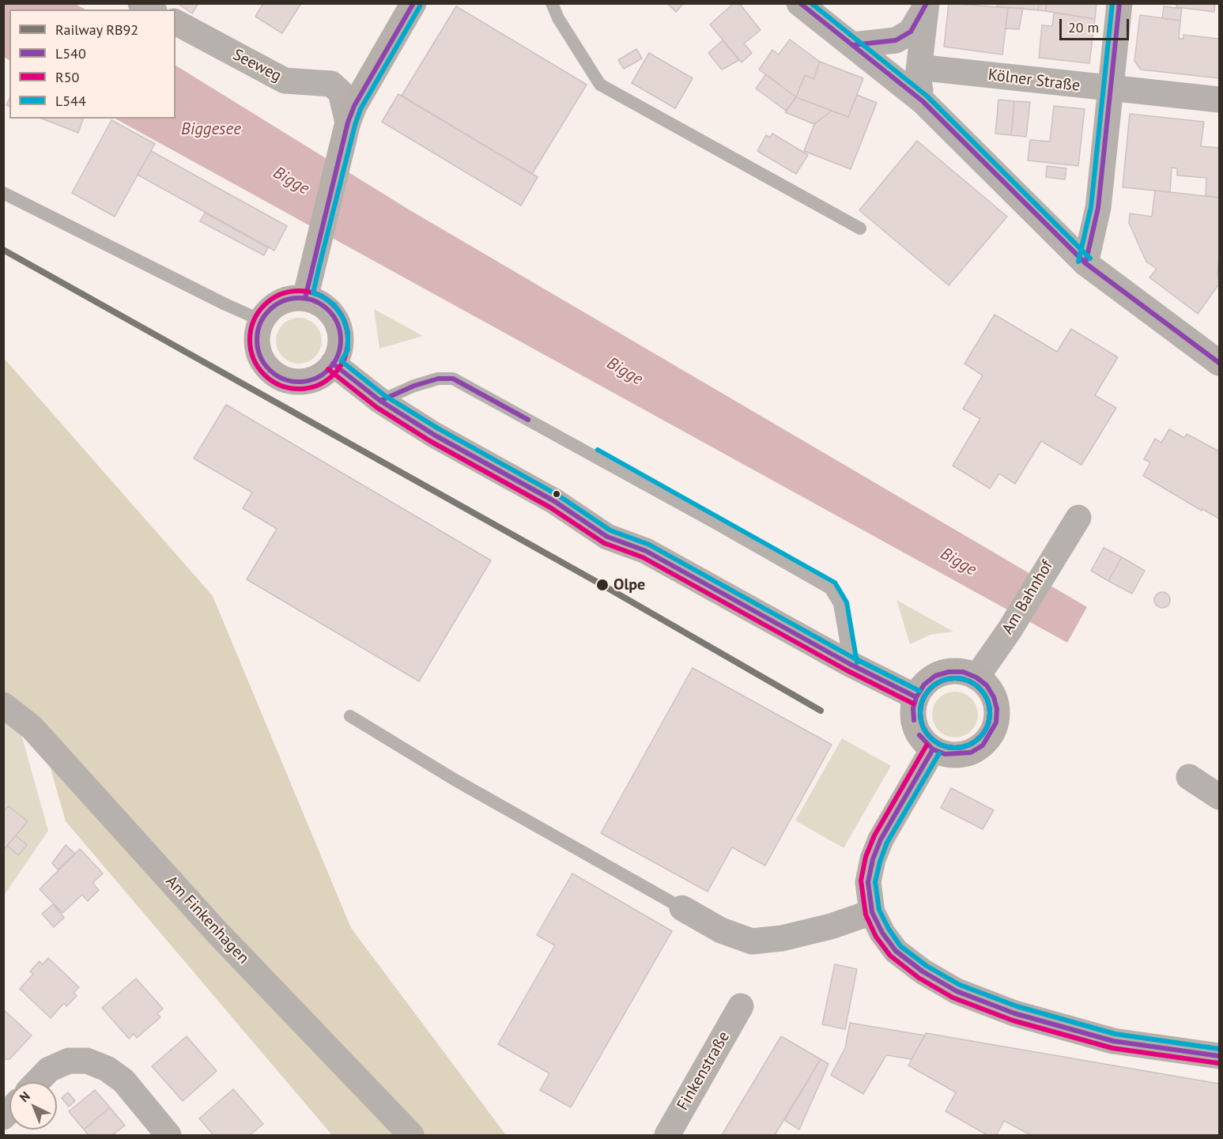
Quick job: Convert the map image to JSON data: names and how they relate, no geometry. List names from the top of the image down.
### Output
{
  "streets": {
    "street": [
      "Seeweg",
      "Kölner Straße",
      "Am Bahnhof",
      "Am Finkenhagen",
      "Finkenstraße"
    ]
  },
  "water": ["Biggesee", "Bigge"],
  "places": ["Olpe"],
  "lines": [
    "transit line L540",
    "transit line L544",
    "rail line RB92",
    "transit line R50"
  ],
  "legend": [
    "Railway RB92",
    "L540",
    "R50",
    "L544"
  ],
  "scale_bar": "20 m",
  "north": "top left"
}
